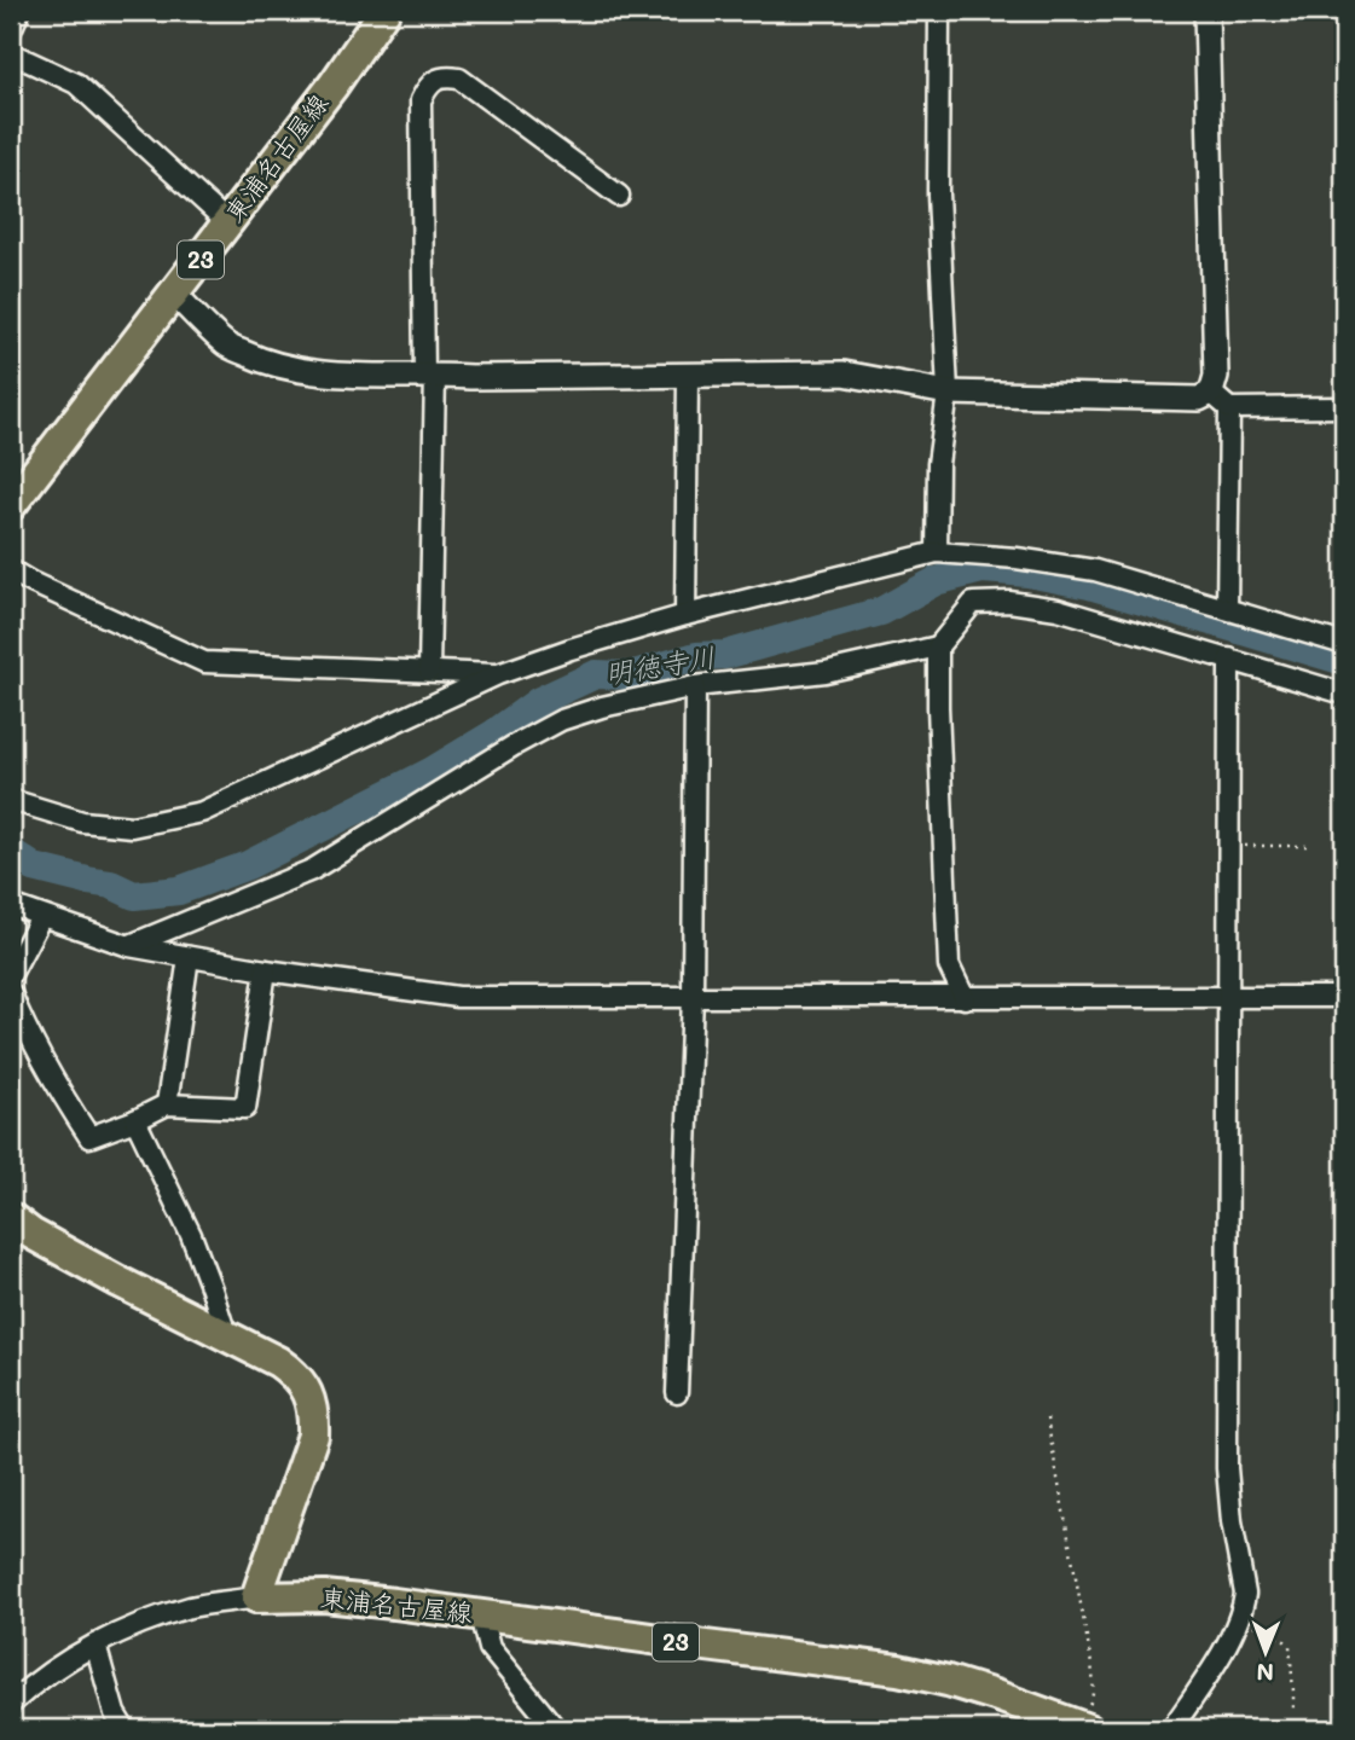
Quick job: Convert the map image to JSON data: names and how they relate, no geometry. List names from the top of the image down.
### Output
{
  "streets": {
    "main road": ["東浦名古屋線", "23"]
  },
  "water": ["明徳寺川"],
  "north": "bottom"
}
